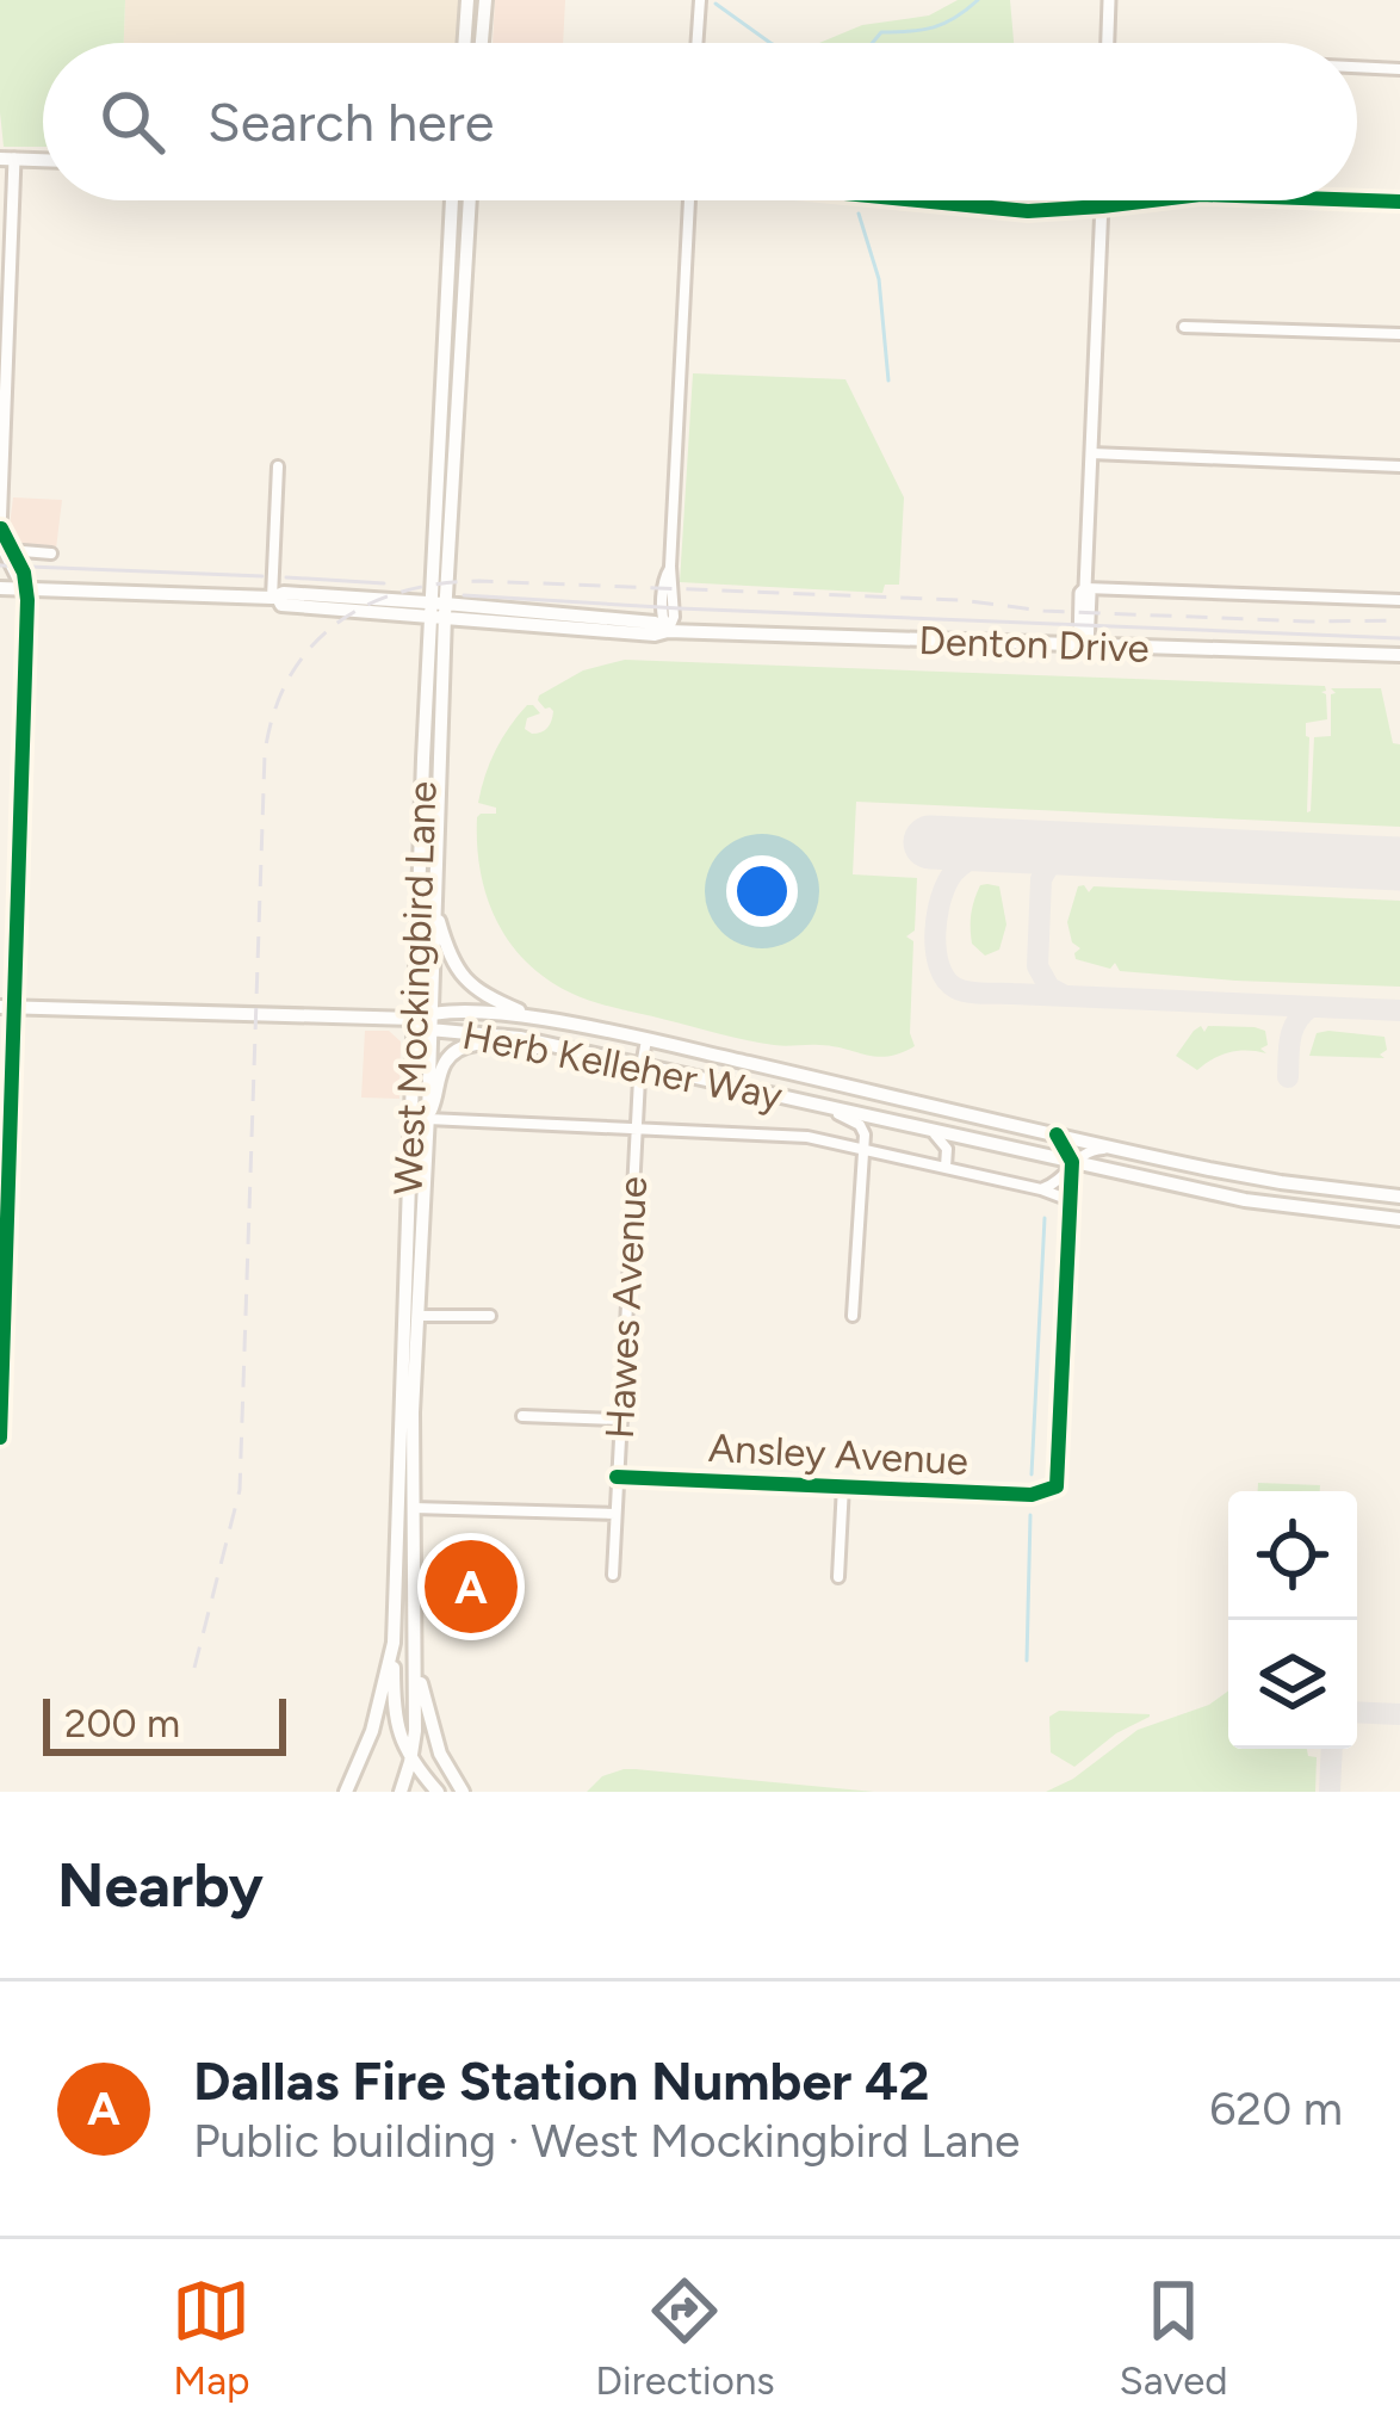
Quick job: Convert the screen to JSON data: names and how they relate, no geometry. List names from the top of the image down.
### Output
{
  "streets": {
    "main road": ["Denton Drive", "West Mockingbird Lane", "Herb Kelleher Way"],
    "street": ["Hawes Avenue", "Ansley Avenue"]
  },
  "crossings": [
    ["Denton Drive", "West Mockingbird Lane"],
    ["West Mockingbird Lane", "Herb Kelleher Way"],
    ["Herb Kelleher Way", "Hawes Avenue"],
    ["Hawes Avenue", "Ansley Avenue"]
  ],
  "scale_bar": "200 m",
  "page": {
    "search": "Search here",
    "pins": "A",
    "scale": "200 m",
    "heading": "Nearby",
    "list": [
      {
        "mark": "A",
        "name": "Dallas Fire Station Number 42",
        "note": "Public building · West Mockingbird Lane",
        "value": "620 m"
      }
    ],
    "nav": ["Map", "Directions", "Saved"]
  }
}
